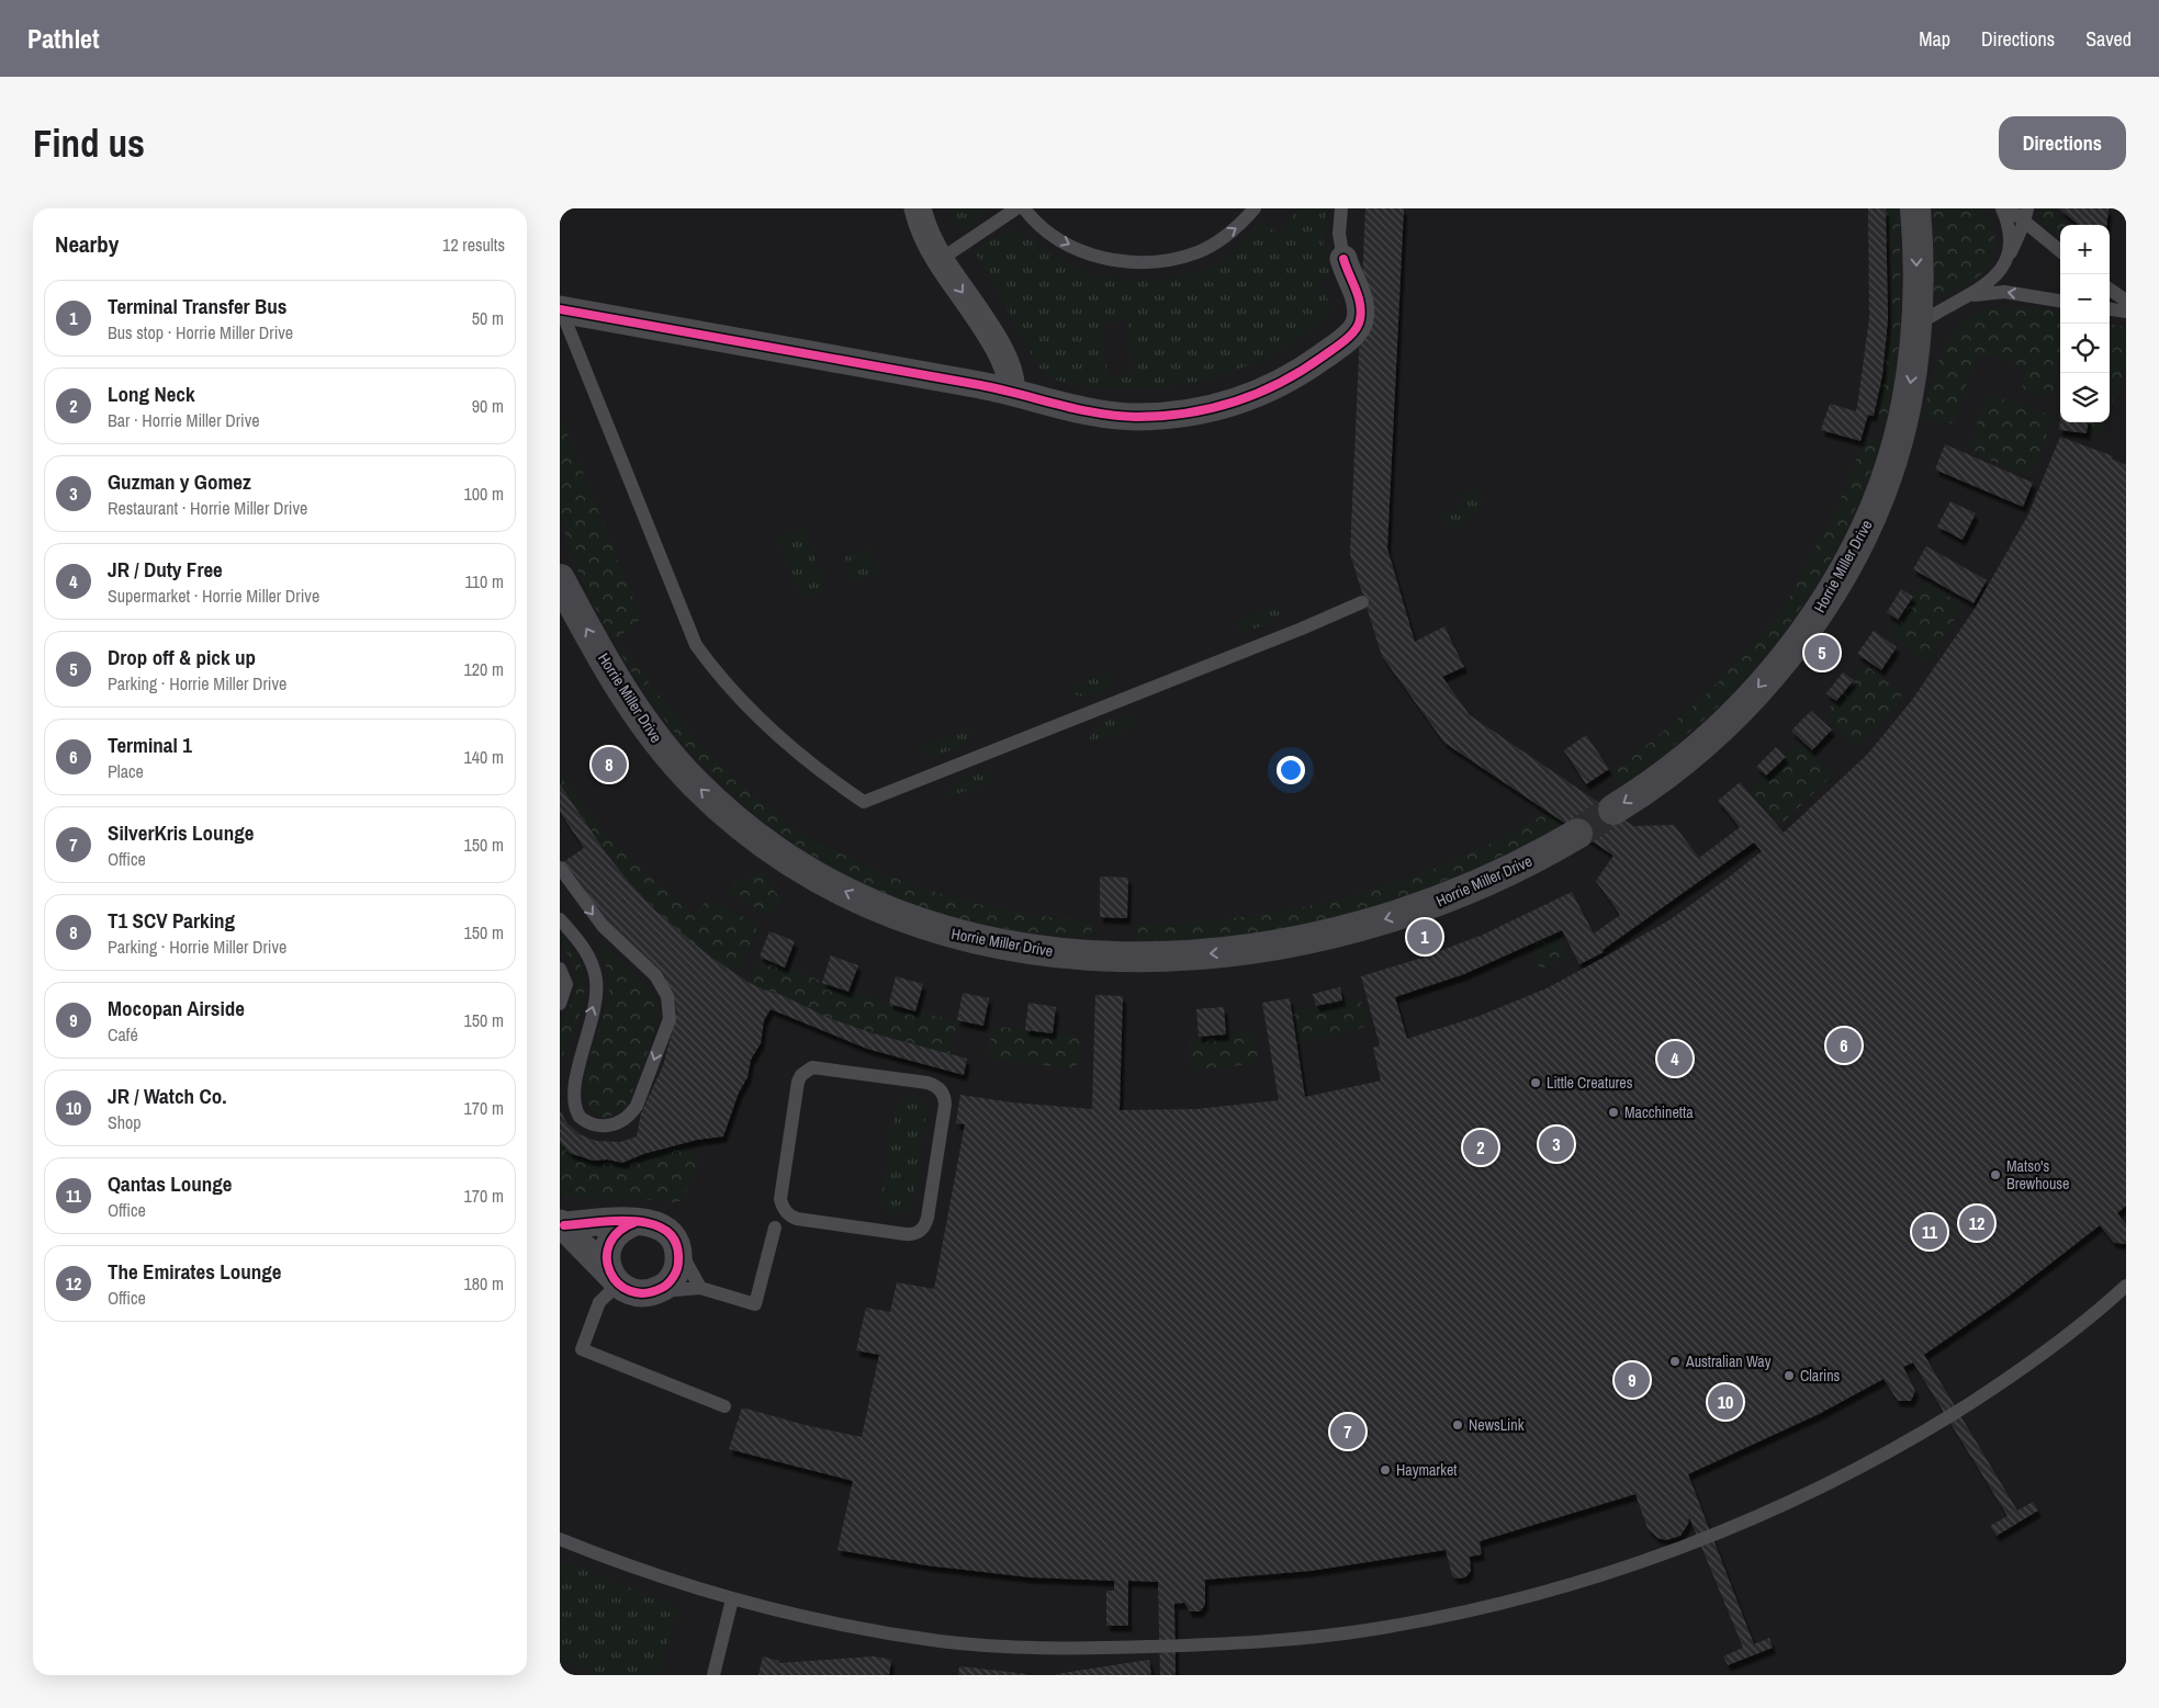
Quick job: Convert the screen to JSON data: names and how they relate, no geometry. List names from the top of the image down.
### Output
{
  "streets": {
    "main road": ["Horrie Miller Drive"]
  },
  "places": [
    "Little Creatures",
    "Macchinetta",
    "Matso's Brewhouse",
    "Australian Way",
    "Clarins",
    "NewsLink",
    "Haymarket"
  ],
  "page": {
    "header": "Pathlet",
    "nav": ["Map", "Directions", "Saved"],
    "buttons": "Directions",
    "title": "Find us",
    "heading": ["Nearby", "12 results"],
    "map_buttons": ["+", "−"],
    "list": [
      {
        "mark": "1",
        "name": "Terminal Transfer Bus",
        "note": "Bus stop · Horrie Miller Drive",
        "value": "50 m"
      },
      {
        "mark": "2",
        "name": "Long Neck",
        "note": "Bar · Horrie Miller Drive",
        "value": "90 m"
      },
      {
        "mark": "3",
        "name": "Guzman y Gomez",
        "note": "Restaurant · Horrie Miller Drive",
        "value": "100 m"
      },
      {
        "mark": "4",
        "name": "JR / Duty Free",
        "note": "Supermarket · Horrie Miller Drive",
        "value": "110 m"
      },
      {
        "mark": "5",
        "name": "Drop off & pick up",
        "note": "Parking · Horrie Miller Drive",
        "value": "120 m"
      },
      {
        "mark": "6",
        "name": "Terminal 1",
        "note": "Place",
        "value": "140 m"
      },
      {
        "mark": "7",
        "name": "SilverKris Lounge",
        "note": "Office",
        "value": "150 m"
      },
      {
        "mark": "8",
        "name": "T1 SCV Parking",
        "note": "Parking · Horrie Miller Drive",
        "value": "150 m"
      },
      {
        "mark": "9",
        "name": "Mocopan Airside",
        "note": "Café",
        "value": "150 m"
      },
      {
        "mark": "10",
        "name": "JR / Watch Co.",
        "note": "Shop",
        "value": "170 m"
      },
      {
        "mark": "11",
        "name": "Qantas Lounge",
        "note": "Office",
        "value": "170 m"
      },
      {
        "mark": "12",
        "name": "The Emirates Lounge",
        "note": "Office",
        "value": "180 m"
      }
    ],
    "pins": [
      "5",
      "8",
      "1",
      "6",
      "4",
      "3",
      "2",
      "12",
      "11",
      "9",
      "10",
      "7"
    ]
  }
}
